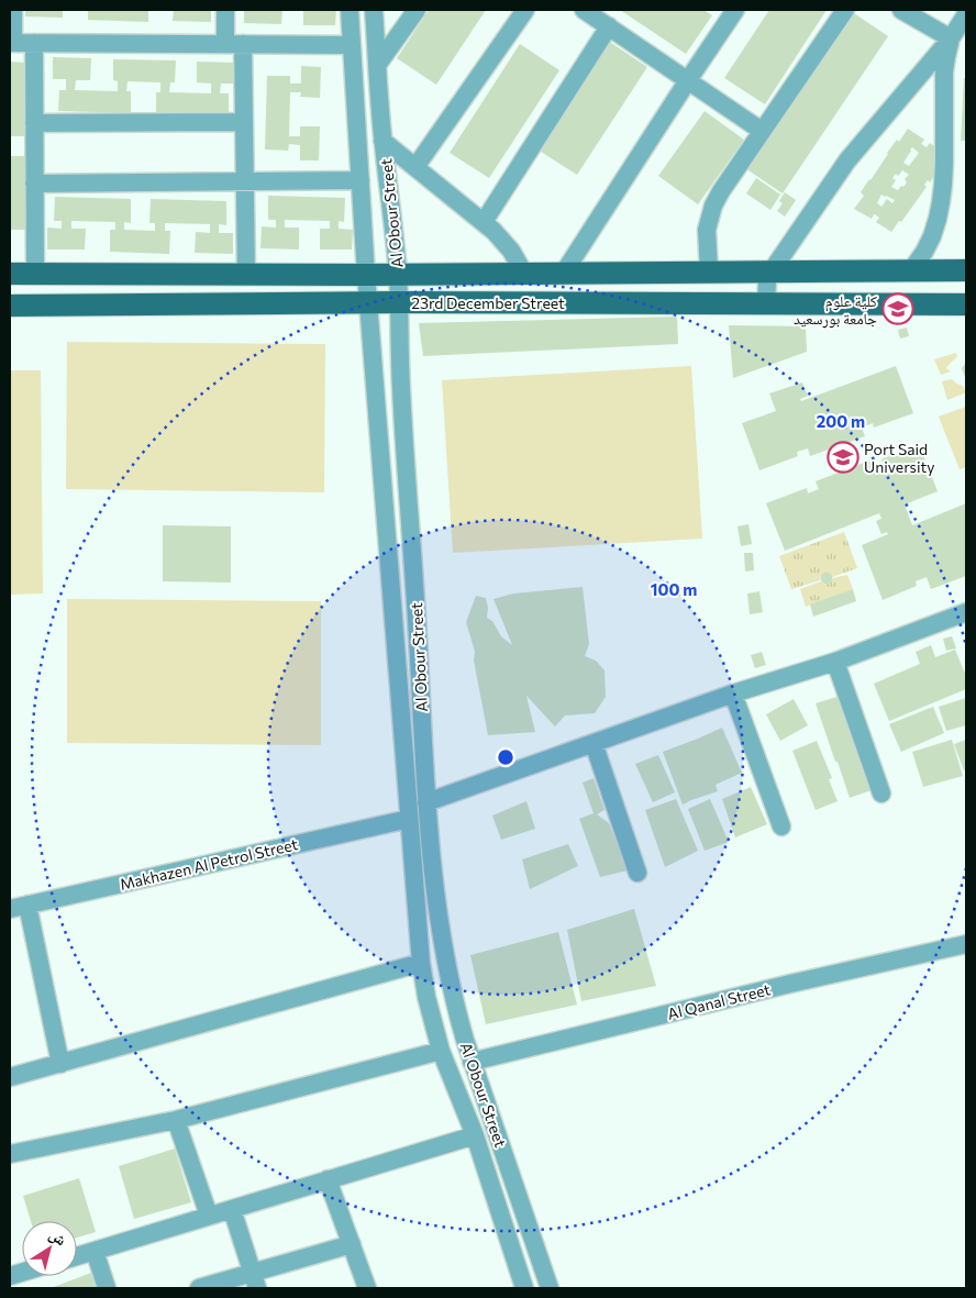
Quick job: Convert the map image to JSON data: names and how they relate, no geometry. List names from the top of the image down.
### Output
{
  "streets": {
    "main road": ["23rd December Street"],
    "street": ["Al Obour Street", "Makhazen Al Petrol Street", "Al Qanal Street"]
  },
  "crossings": [
    ["Al Obour Street", "23rd December Street"],
    ["Al Obour Street", "Makhazen Al Petrol Street"],
    ["Al Obour Street", "Al Qanal Street"]
  ],
  "places": {
    "school or university": ["كلية علوم جامعة بورسعيد", "Port Said University"]
  },
  "north": "top right",
  "rings": ["200 m", "100 m"]
}
